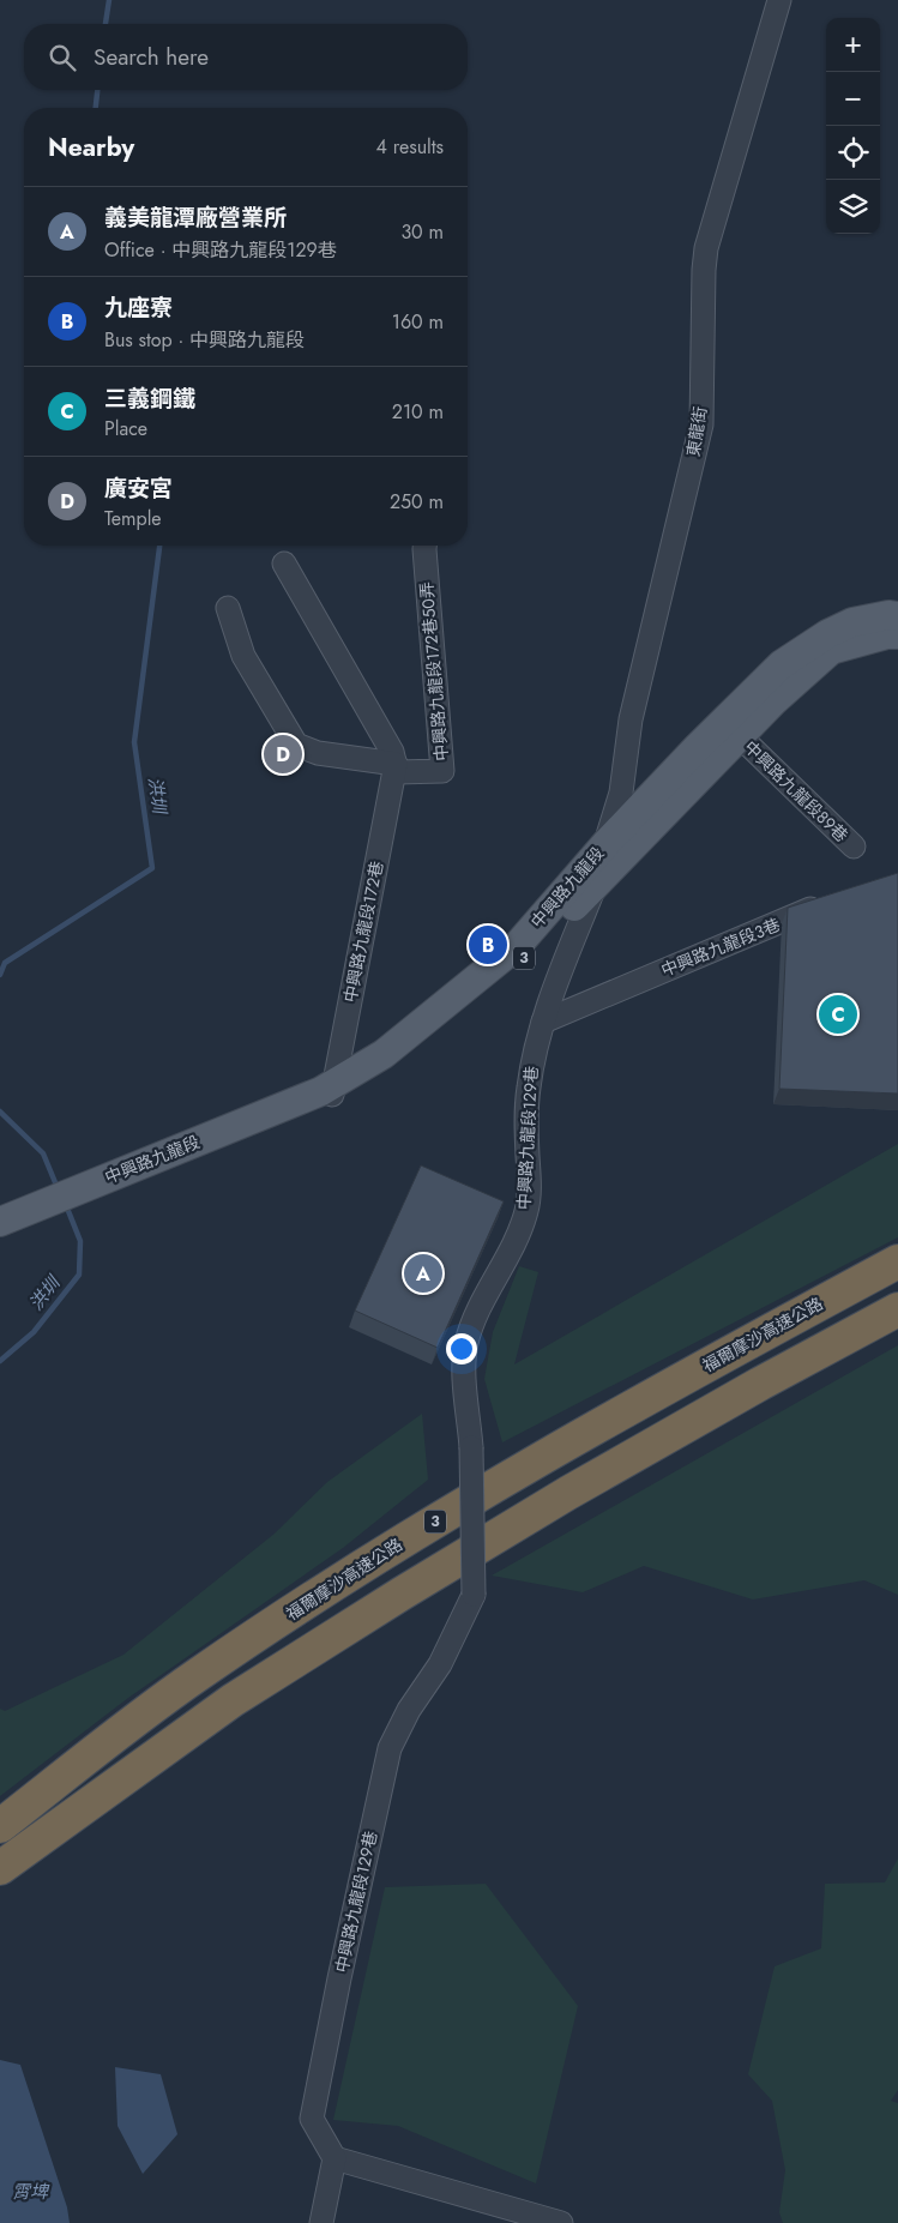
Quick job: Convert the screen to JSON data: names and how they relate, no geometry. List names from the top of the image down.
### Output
{
  "streets": {
    "highway": ["3", "福爾摩沙高速公路"],
    "main road": ["中興路九龍段"],
    "street": [
      "東龍街",
      "中興路九龍段172巷50弄",
      "中興路九龍段89巷",
      "中興路九龍段172巷",
      "中興路九龍段3巷",
      "中興路九龍段129巷"
    ]
  },
  "crossings": [
    ["東龍街", "中興路九龍段"],
    ["東龍街", "中興路九龍段129巷"],
    ["中興路九龍段172巷50弄", "中興路九龍段172巷"],
    ["中興路九龍段89巷", "中興路九龍段"],
    ["中興路九龍段", "中興路九龍段172巷"],
    ["中興路九龍段", "3"],
    ["中興路九龍段", "中興路九龍段129巷"],
    ["中興路九龍段3巷", "中興路九龍段129巷"]
  ],
  "water": ["洪圳", "霄埤"],
  "page": {
    "map_buttons": ["+", "−"],
    "search": "Search here",
    "heading": ["Nearby", "4 results"],
    "list": [
      {
        "mark": "A",
        "name": "義美龍潭廠營業所",
        "note": "Office · 中興路九龍段129巷",
        "value": "30 m"
      },
      {
        "mark": "B",
        "name": "九座寮",
        "note": "Bus stop · 中興路九龍段",
        "value": "160 m"
      },
      {
        "mark": "C",
        "name": "三義鋼鐵",
        "note": "Place",
        "value": "210 m"
      },
      {
        "mark": "D",
        "name": "廣安宮",
        "note": "Temple",
        "value": "250 m"
      }
    ],
    "pins": [
      "D",
      "B",
      "C",
      "A"
    ]
  }
}
